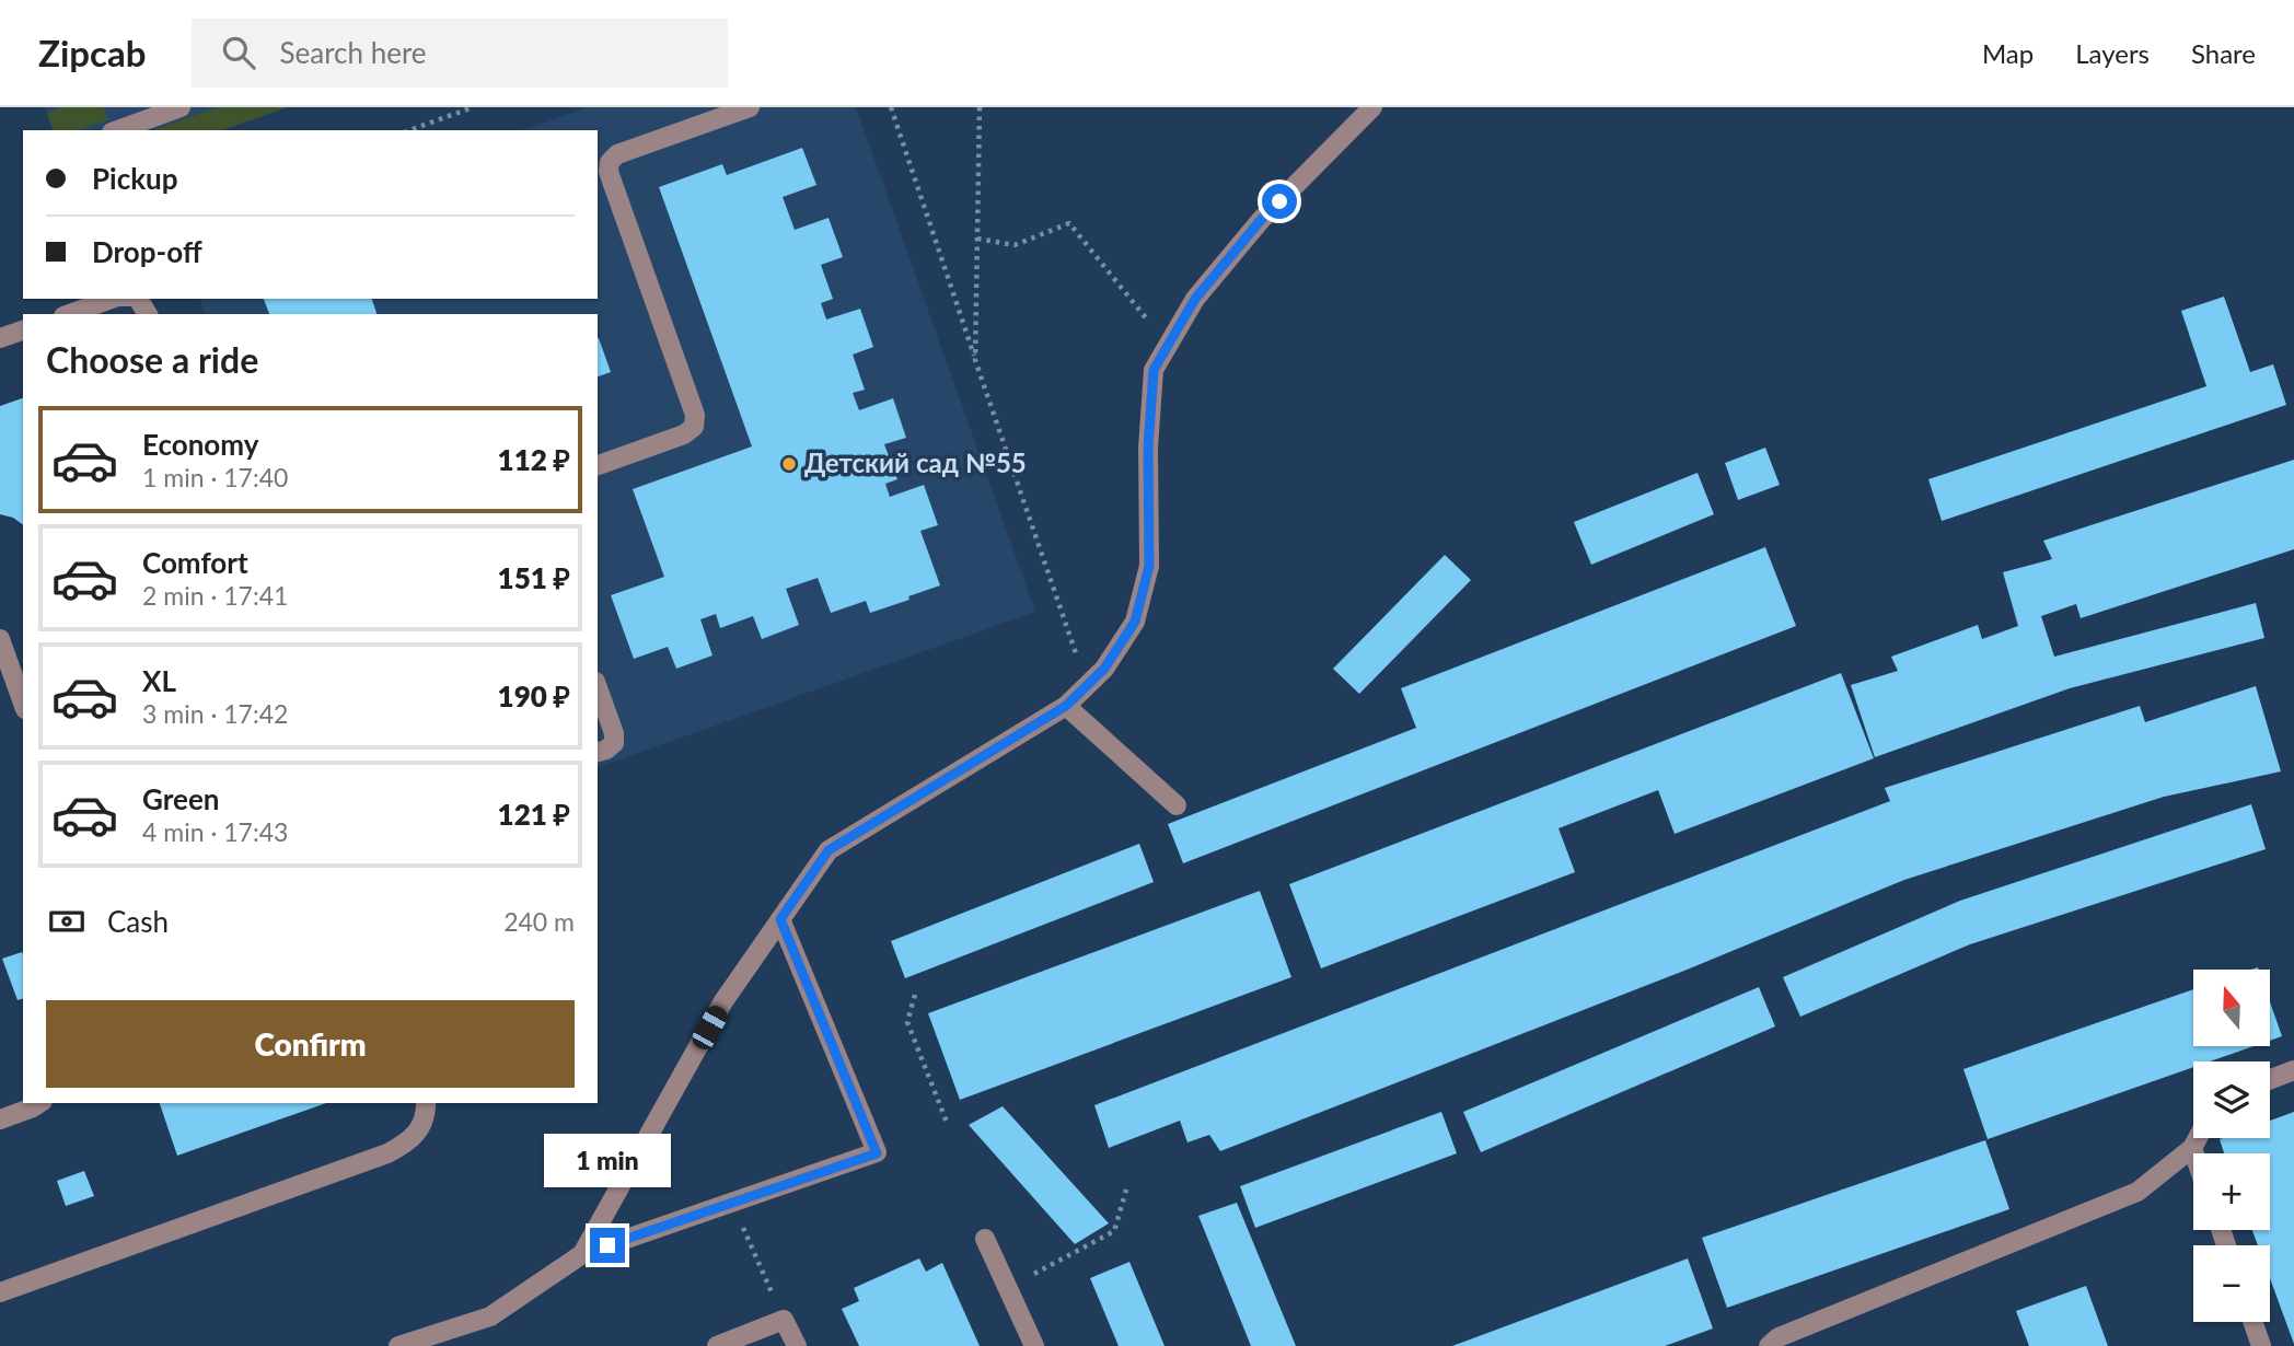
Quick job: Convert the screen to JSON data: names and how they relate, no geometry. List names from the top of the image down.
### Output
{
  "places": ["Детский сад №55"],
  "north": "top",
  "page": {
    "header": "Zipcab",
    "search": "Search here",
    "nav": ["Map", "Layers", "Share"],
    "banner": ["Pickup", "Drop-off"],
    "heading": "Choose a ride",
    "list": [
      {
        "name": "Economy",
        "note": "1 min · 17:40",
        "value": "112 ₽"
      },
      {
        "name": "Comfort",
        "note": "2 min · 17:41",
        "value": "151 ₽"
      },
      {
        "name": "XL",
        "note": "3 min · 17:42",
        "value": "190 ₽"
      },
      {
        "name": "Green",
        "note": "4 min · 17:43",
        "value": "121 ₽"
      }
    ],
    "pay": ["Cash", "240 m"],
    "map_buttons": ["+", "−"],
    "buttons": "Confirm",
    "bubble": "1 min"
  }
}
